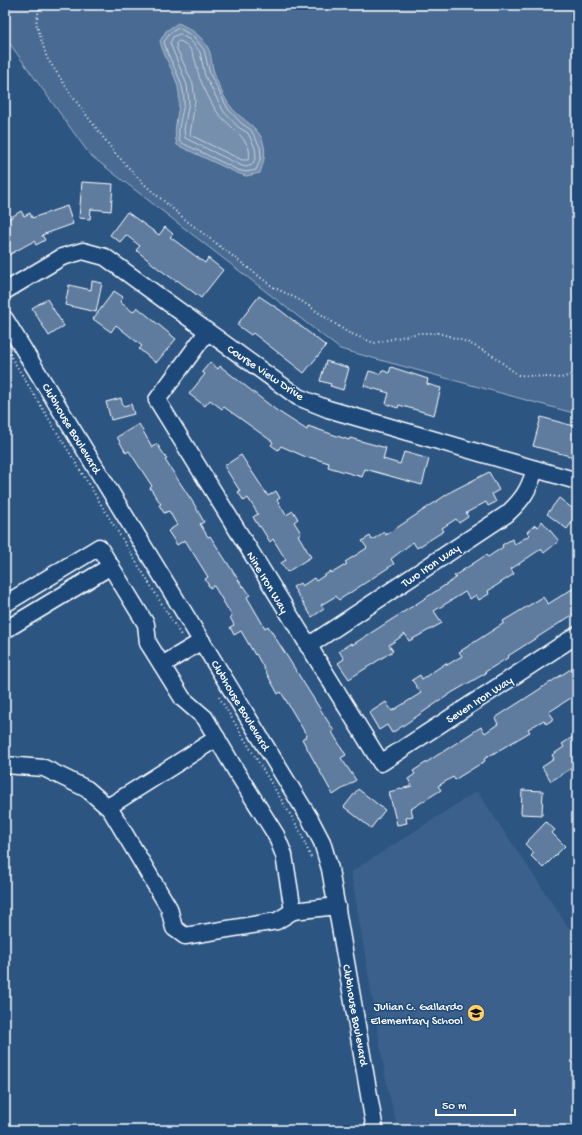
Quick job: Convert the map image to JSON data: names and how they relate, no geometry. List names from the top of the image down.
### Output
{
  "streets": {
    "street": [
      "Course View Drive",
      "Clubhouse Boulevard",
      "Two Iron Way",
      "Nine Iron Way",
      "Seven Iron Way"
    ]
  },
  "crossings": [
    ["Course View Drive", "Two Iron Way"],
    ["Course View Drive", "Nine Iron Way"],
    ["Two Iron Way", "Nine Iron Way"],
    ["Nine Iron Way", "Seven Iron Way"]
  ],
  "places": {
    "school or university": ["Julian C. Gallardo Elementary School"]
  },
  "scale_bar": "50 m"
}
